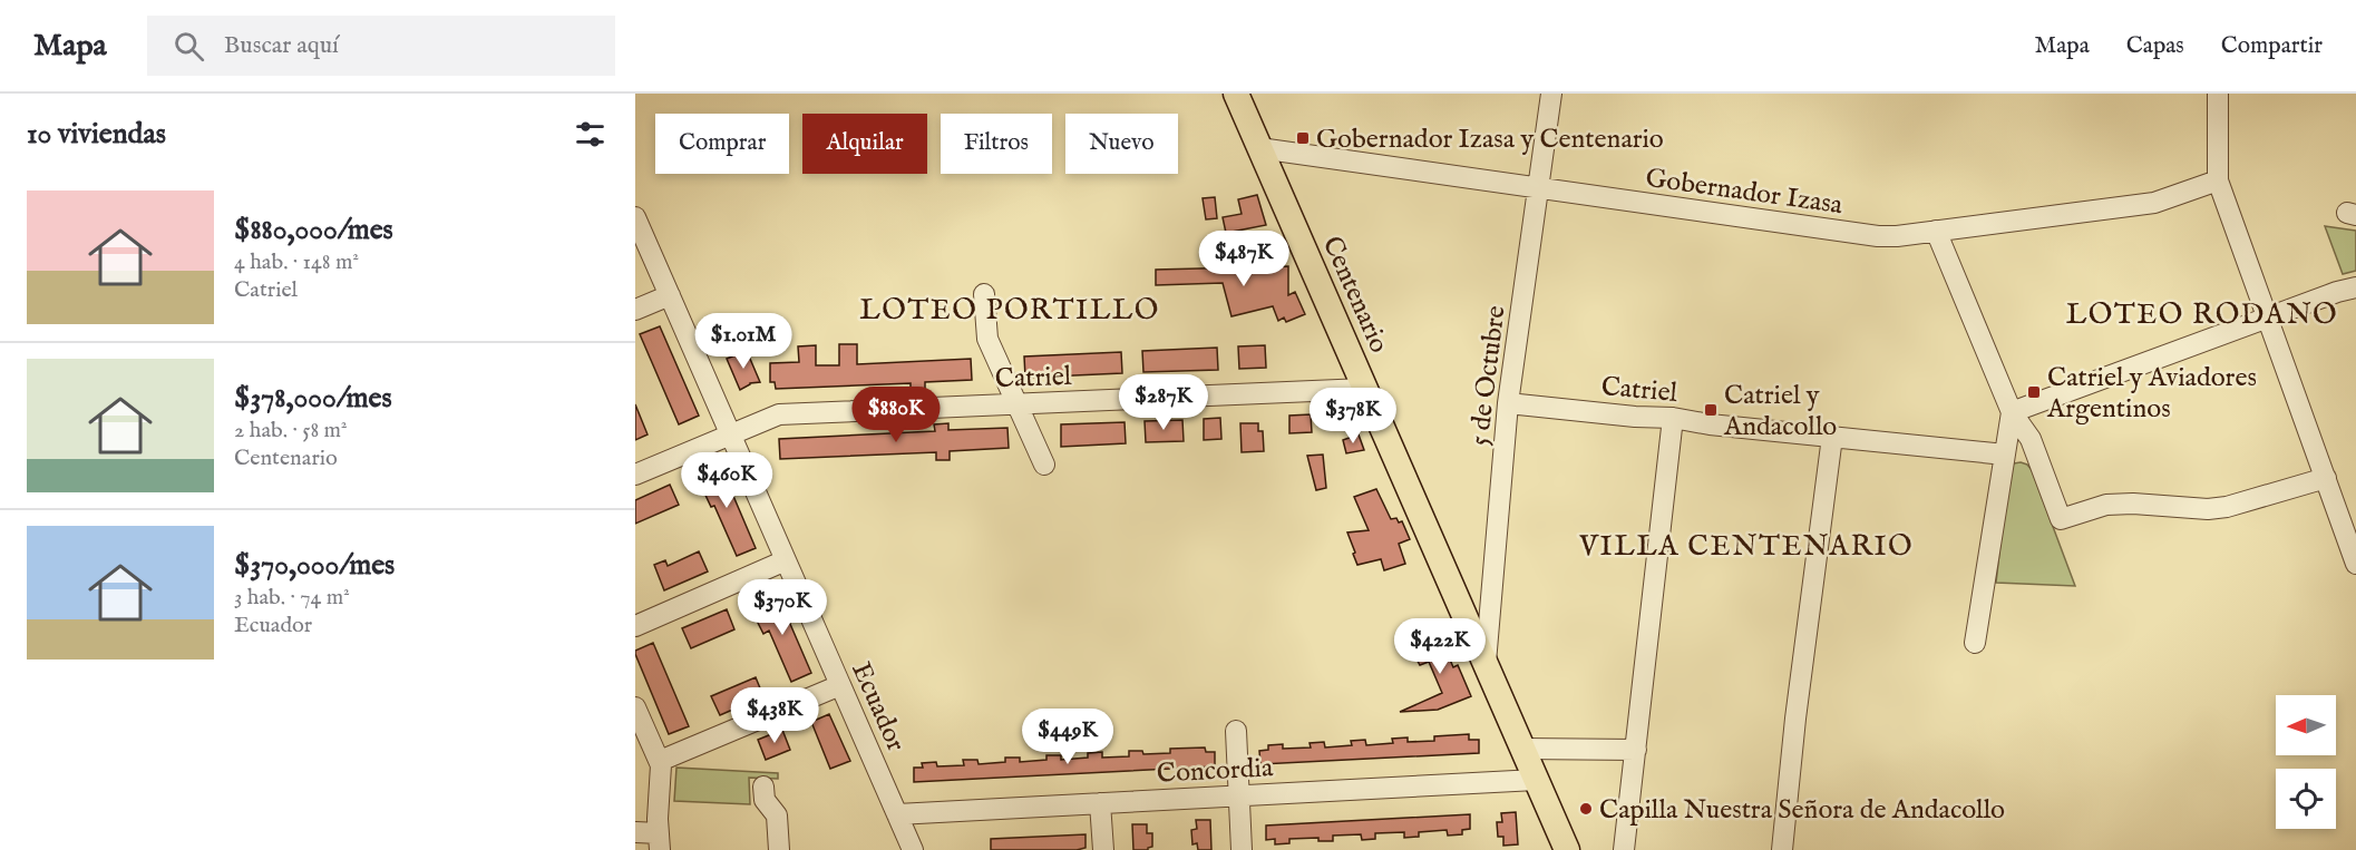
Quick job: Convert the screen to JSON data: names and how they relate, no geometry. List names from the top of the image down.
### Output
{
  "streets": {
    "main road": ["Centenario"],
    "street": [
      "Gobernador Izasa",
      "5 de Octubre",
      "Catriel",
      "Ecuador",
      "Concordia"
    ]
  },
  "crossings": [
    ["Gobernador Izasa", "Centenario"],
    ["Gobernador Izasa", "5 de Octubre"],
    ["Centenario", "5 de Octubre"],
    ["Centenario", "Catriel"],
    ["Centenario", "Concordia"],
    ["5 de Octubre", "Catriel"],
    ["Catriel", "Ecuador"],
    ["Ecuador", "Concordia"]
  ],
  "districts": ["LOTEO PORTILLO", "LOTEO RODANO", "VILLA CENTENARIO"],
  "places": {
    "transit": ["Gobernador Izasa y Centenario", "Catriel y Aviadores Argentinos", "Catriel y Andacollo"],
    "other": ["Capilla Nuestra Señora de Andacollo"]
  },
  "north": "left",
  "page": {
    "header": "Mapa",
    "search": "Buscar aquí",
    "nav": ["Mapa", "Capas", "Compartir"],
    "heading": "10 viviendas",
    "chip": [
      "Comprar",
      "Alquilar",
      "Filtros",
      "Nuevo"
    ],
    "list": [
      {
        "name": "$880,000/mes",
        "note": "4 hab. · 148 m² · Catriel"
      },
      {
        "name": "$378,000/mes",
        "note": "2 hab. · 58 m² · Centenario"
      },
      {
        "name": "$370,000/mes",
        "note": "3 hab. · 74 m² · Ecuador"
      }
    ],
    "price": [
      "$487K",
      "$1.01M",
      "$287K",
      "$880K",
      "$378K",
      "$460K",
      "$370K",
      "$422K",
      "$438K",
      "$449K"
    ]
  }
}
